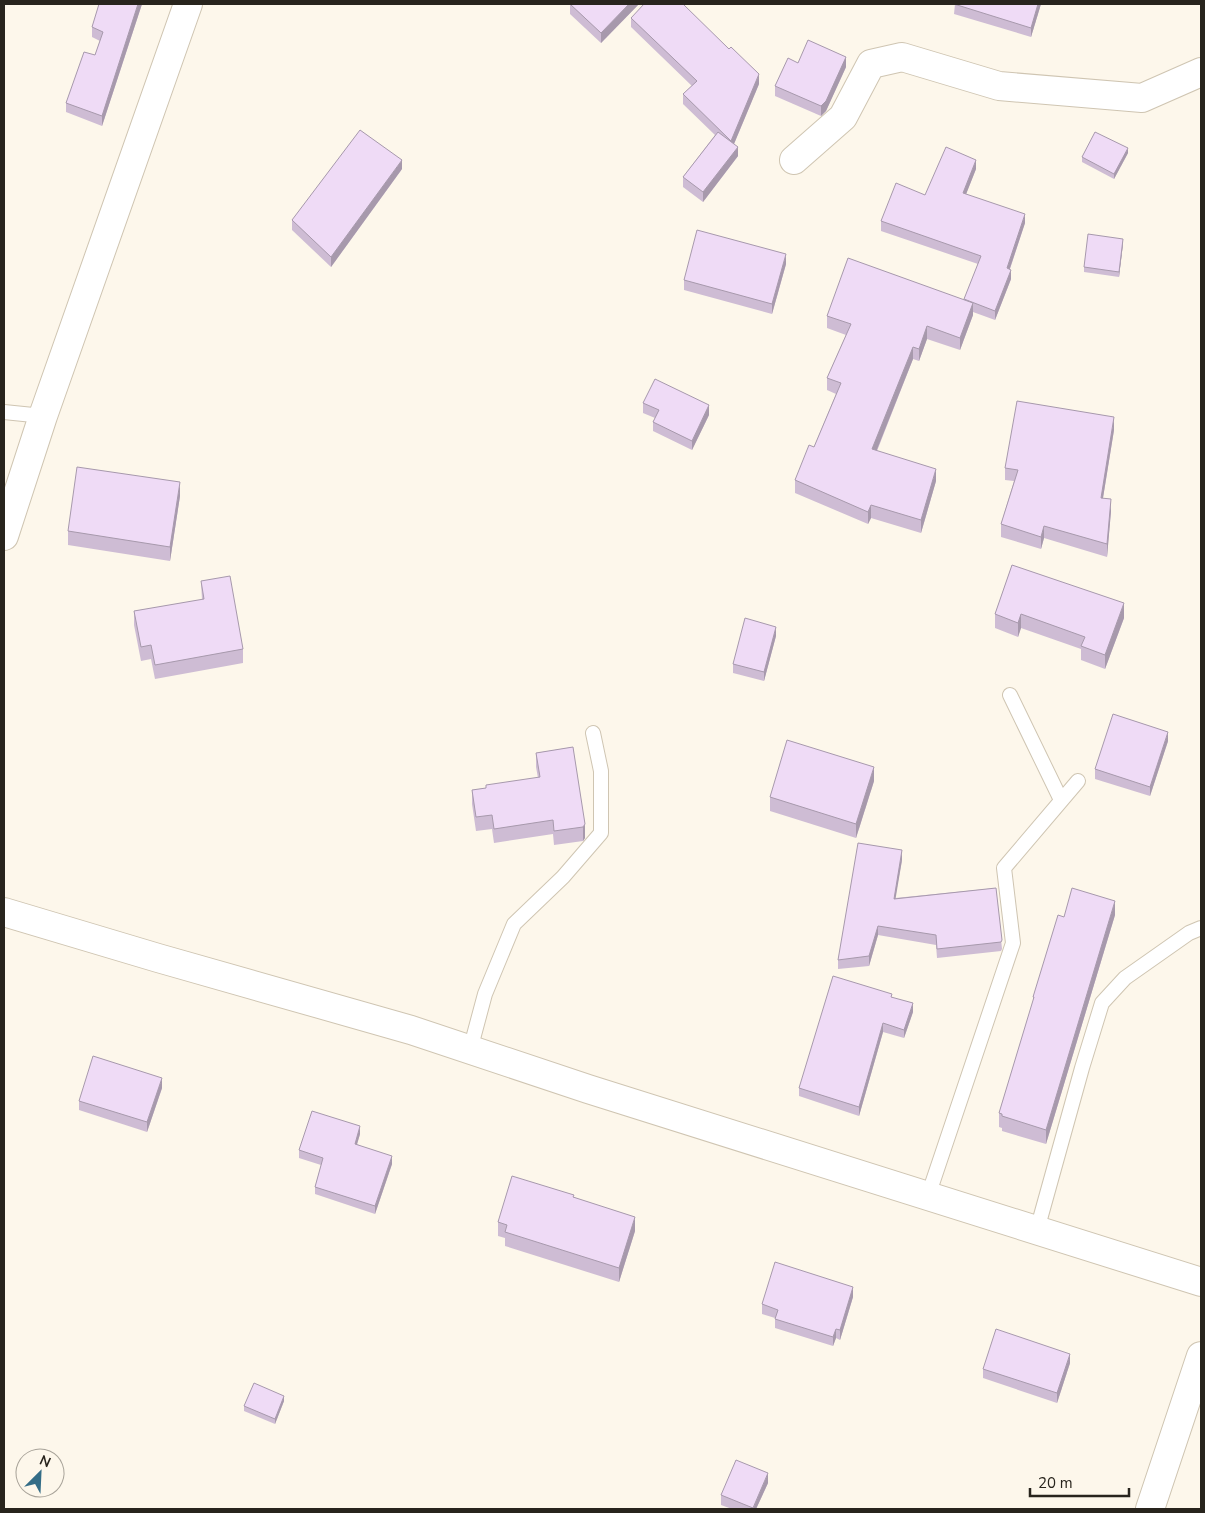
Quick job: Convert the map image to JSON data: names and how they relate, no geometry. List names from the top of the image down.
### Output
{
  "scale_bar": "20 m",
  "north": "top right"
}
